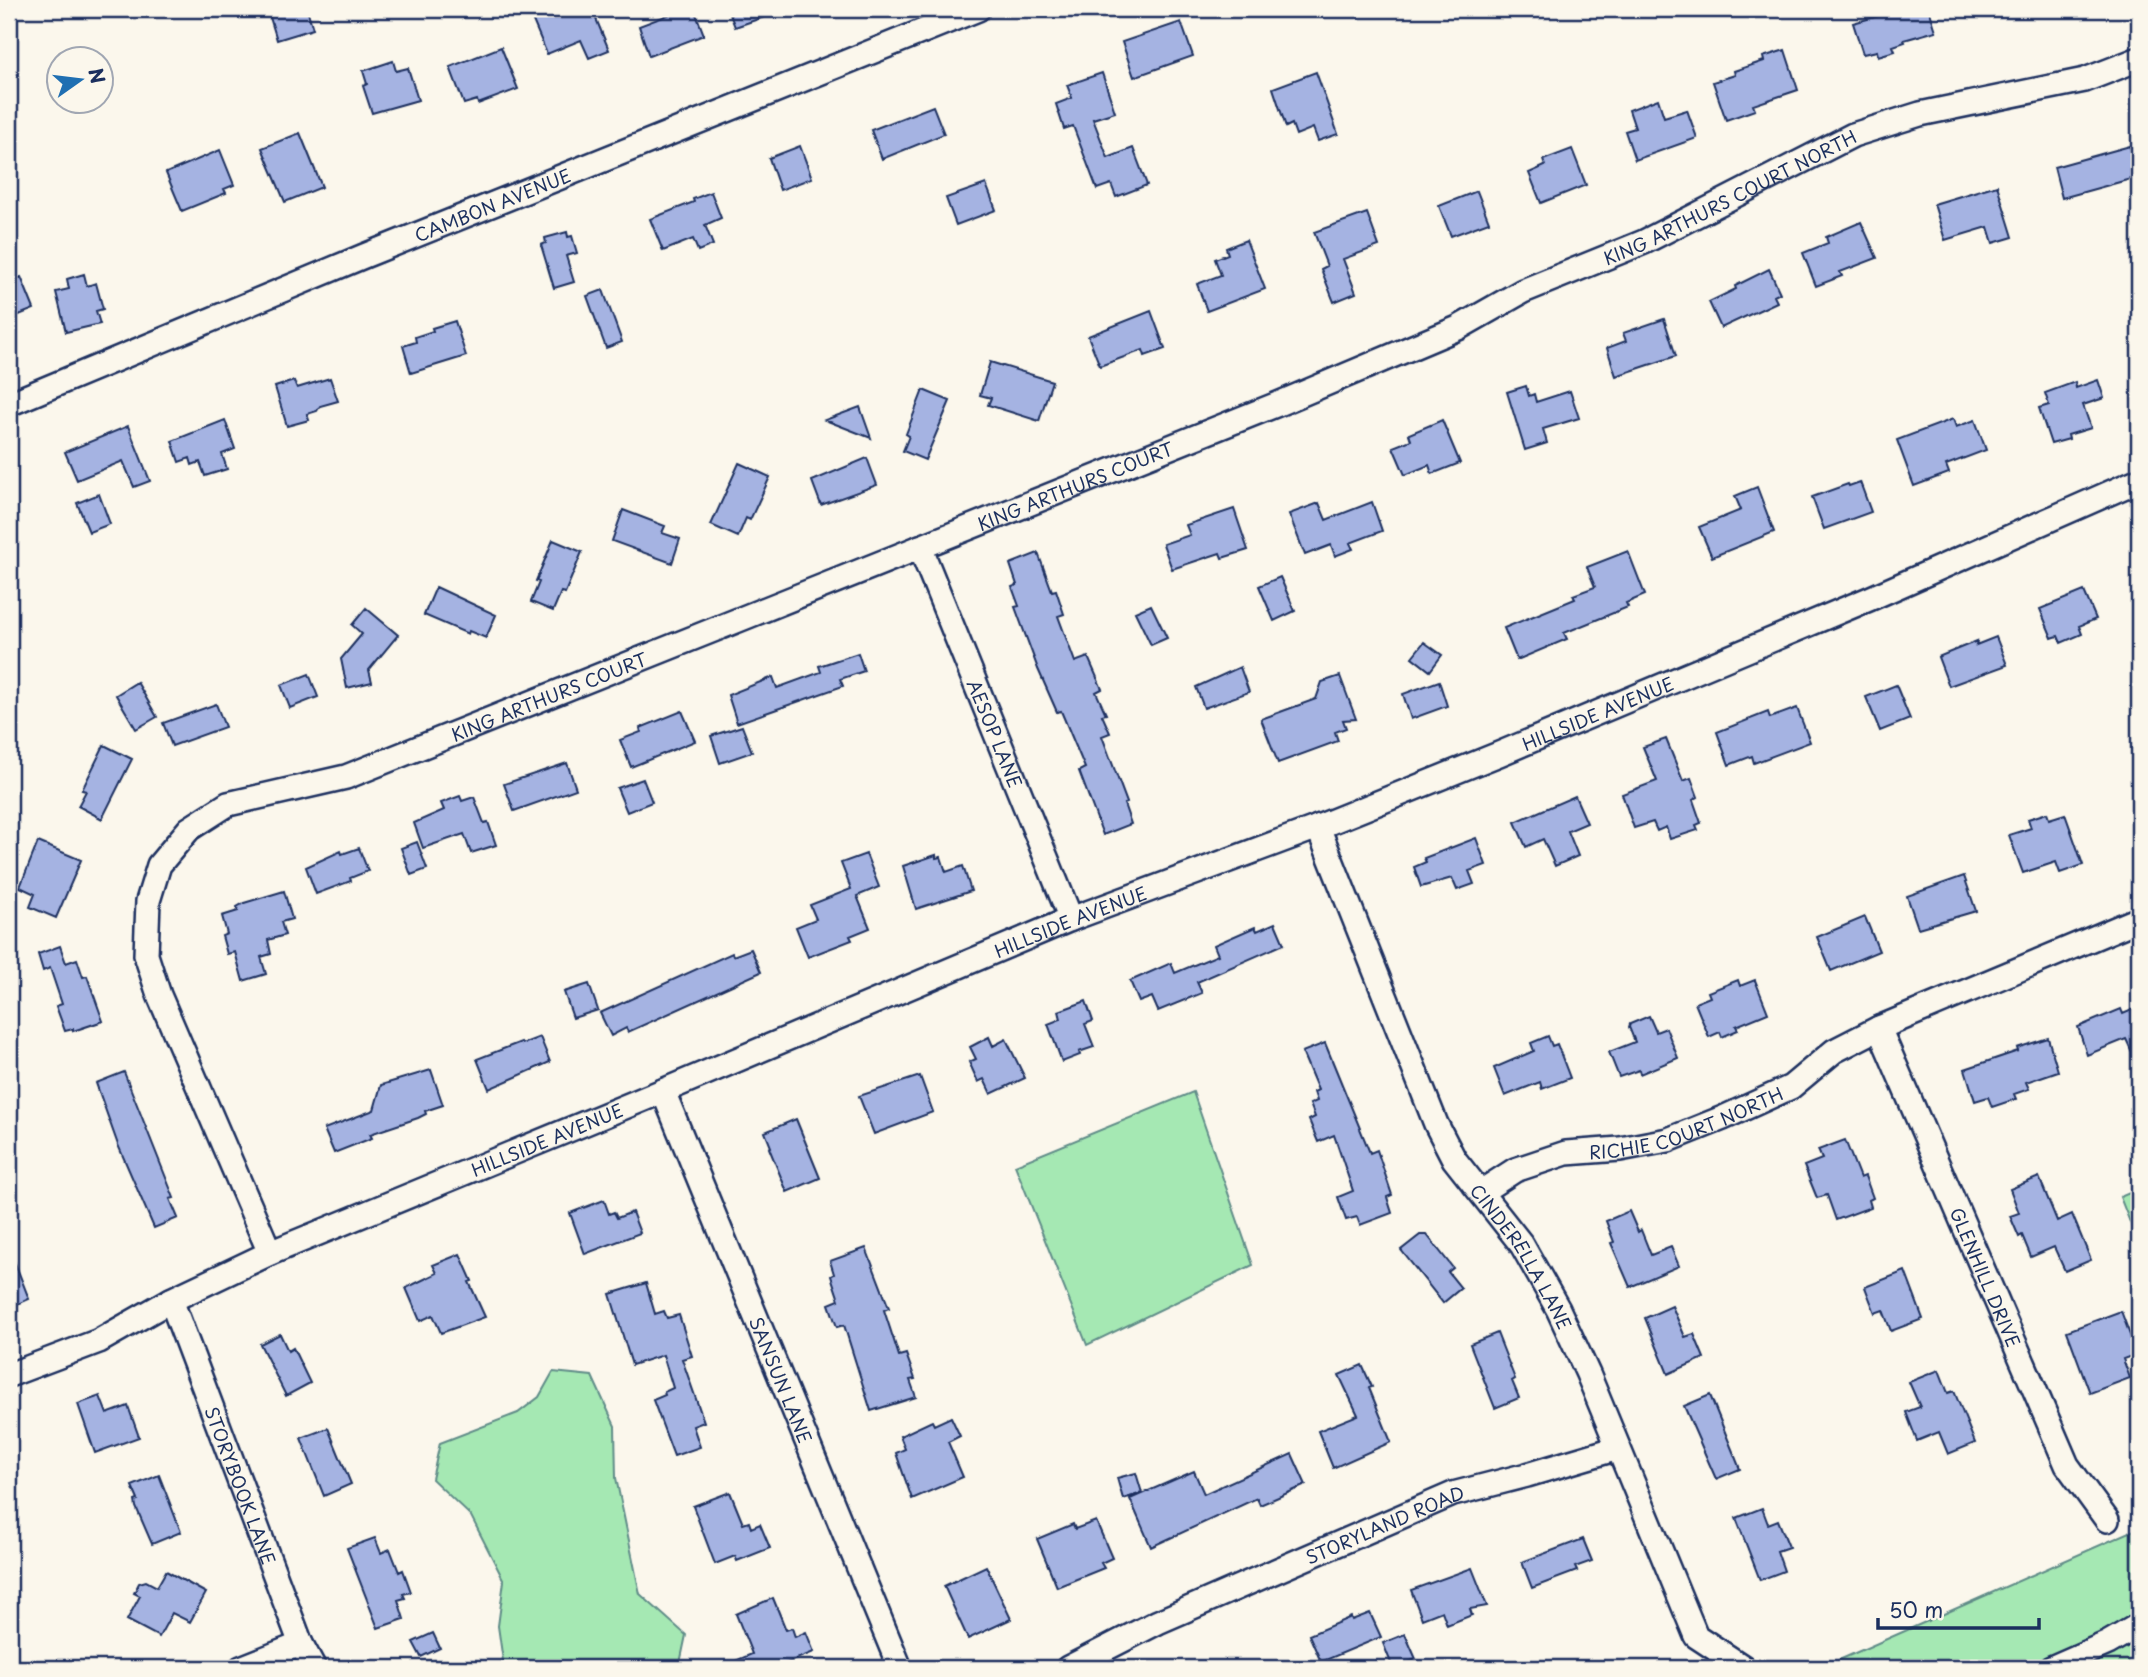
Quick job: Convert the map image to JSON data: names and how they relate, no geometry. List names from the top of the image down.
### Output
{
  "streets": {
    "street": [
      "KING ARTHURS COURT NORTH",
      "CAMBON AVENUE",
      "KING ARTHURS COURT",
      "HILLSIDE AVENUE",
      "AESOP LANE",
      "RICHIE COURT NORTH",
      "CINDERELLA LANE",
      "GLENHILL DRIVE",
      "SANSUN LANE",
      "STORYBOOK LANE",
      "STORYLAND ROAD"
    ]
  },
  "crossings": [
    ["KING ARTHURS COURT NORTH", "KING ARTHURS COURT"],
    ["KING ARTHURS COURT", "HILLSIDE AVENUE"],
    ["KING ARTHURS COURT", "AESOP LANE"],
    ["HILLSIDE AVENUE", "AESOP LANE"],
    ["HILLSIDE AVENUE", "CINDERELLA LANE"],
    ["HILLSIDE AVENUE", "SANSUN LANE"],
    ["HILLSIDE AVENUE", "STORYBOOK LANE"],
    ["RICHIE COURT NORTH", "CINDERELLA LANE"],
    ["RICHIE COURT NORTH", "GLENHILL DRIVE"],
    ["CINDERELLA LANE", "STORYLAND ROAD"]
  ],
  "scale_bar": "50 m",
  "north": "right"
}
